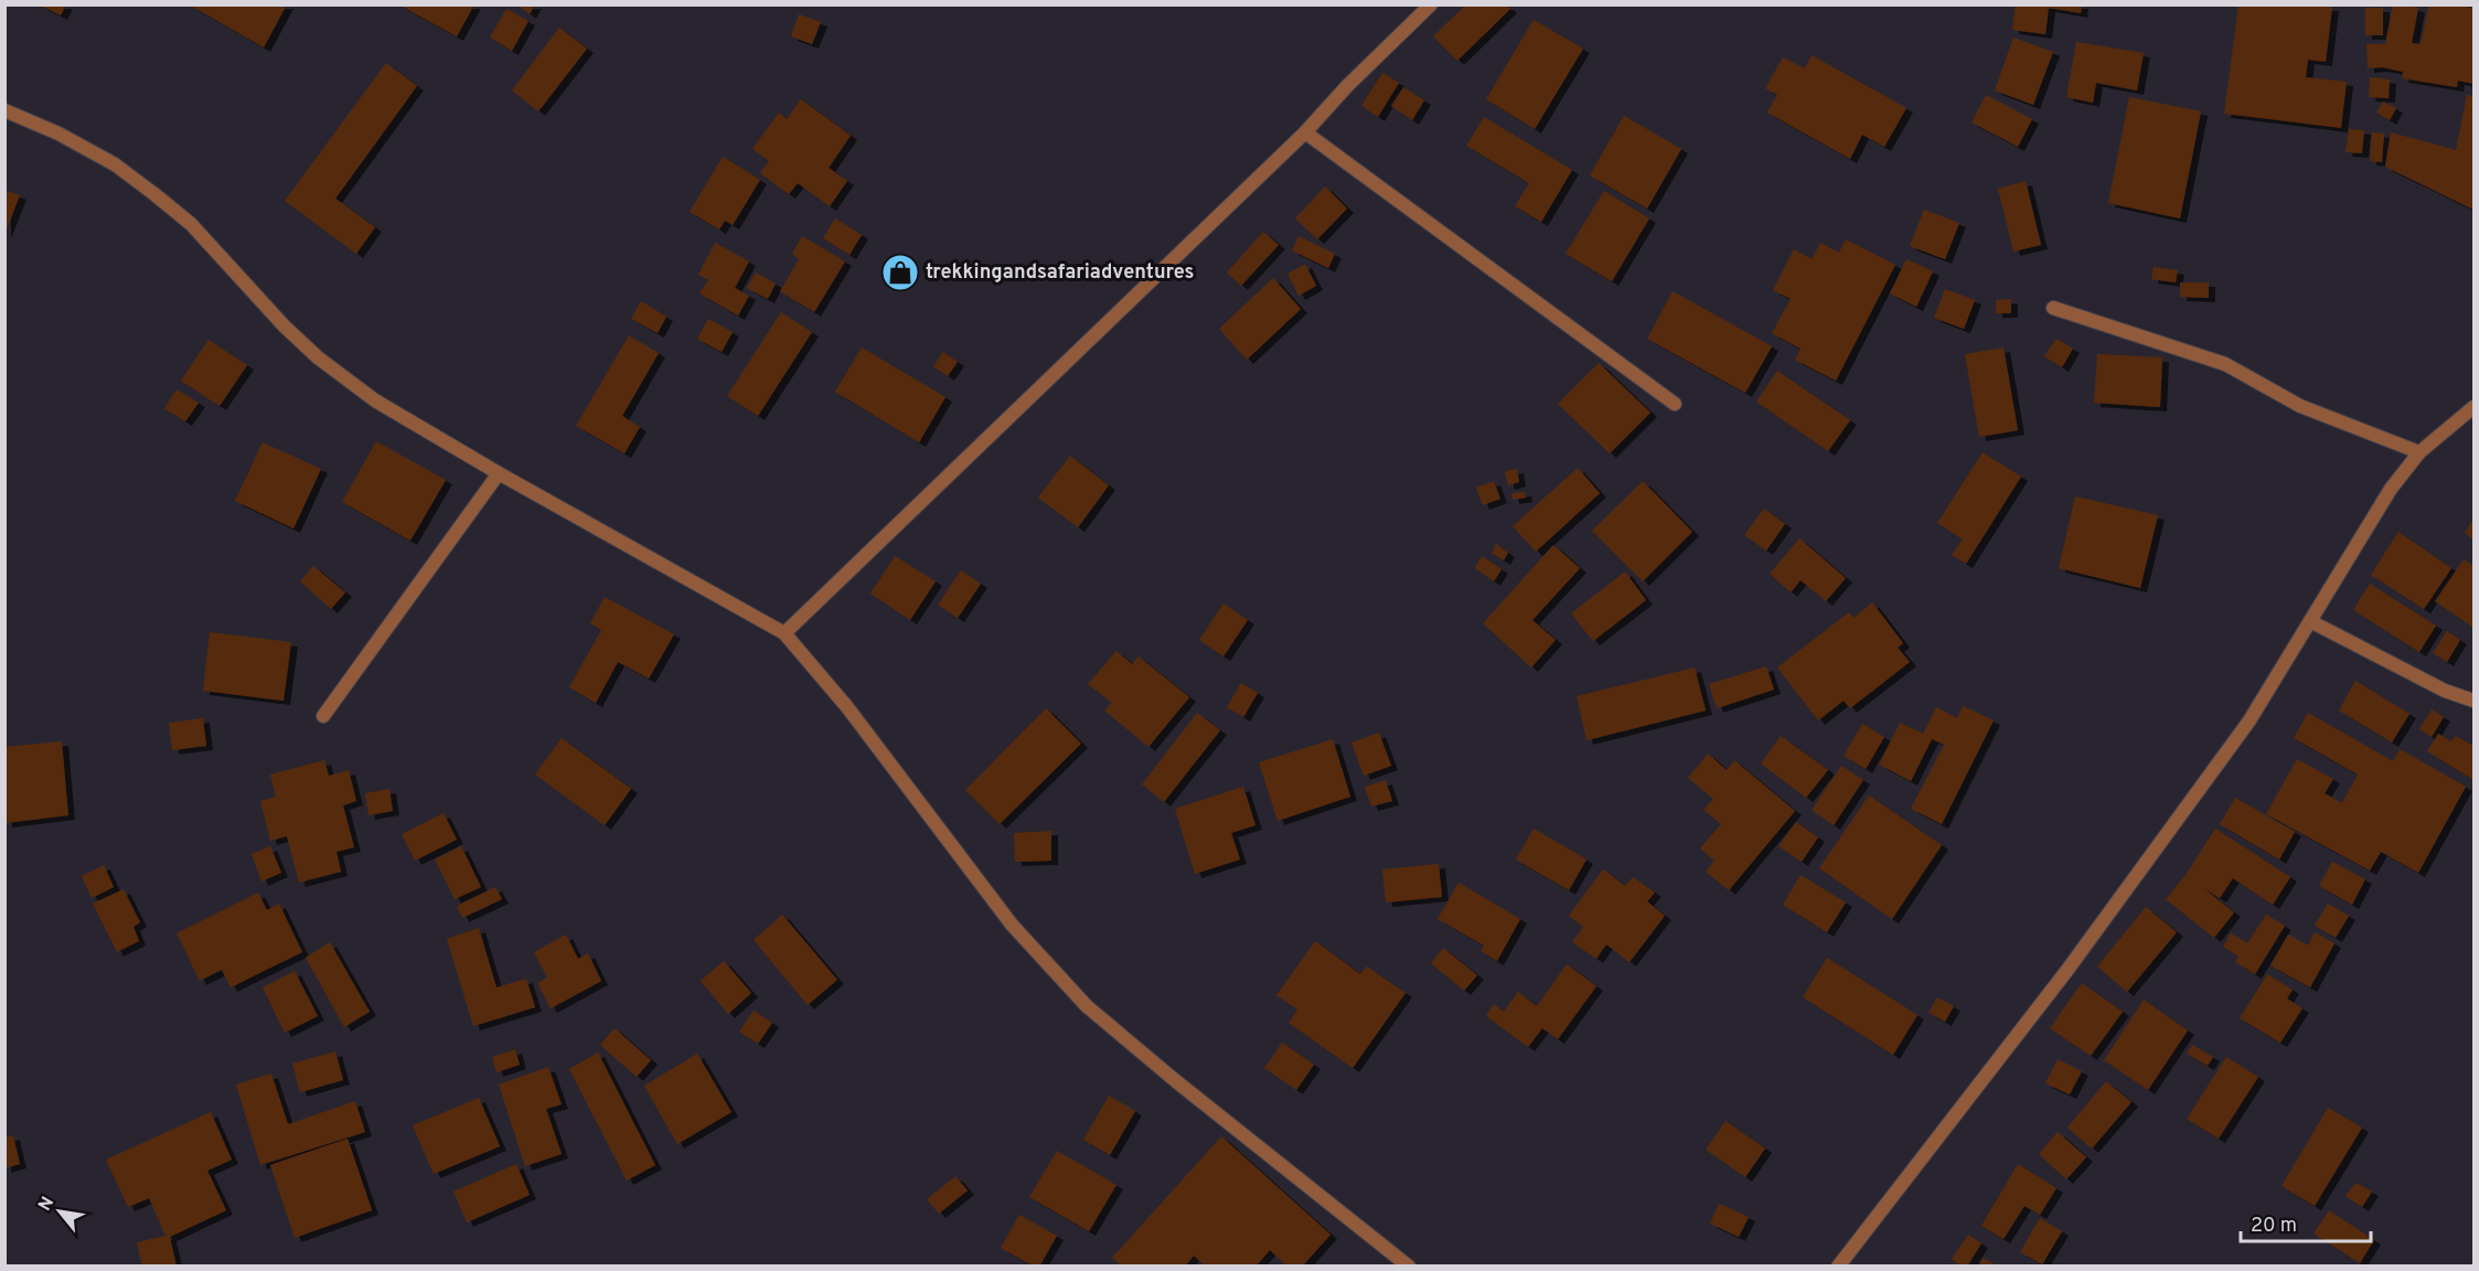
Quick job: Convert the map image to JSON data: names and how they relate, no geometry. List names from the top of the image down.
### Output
{
  "places": {
    "shop": ["trekkingandsafariadventures"]
  },
  "scale_bar": "20 m",
  "north": "top left"
}
